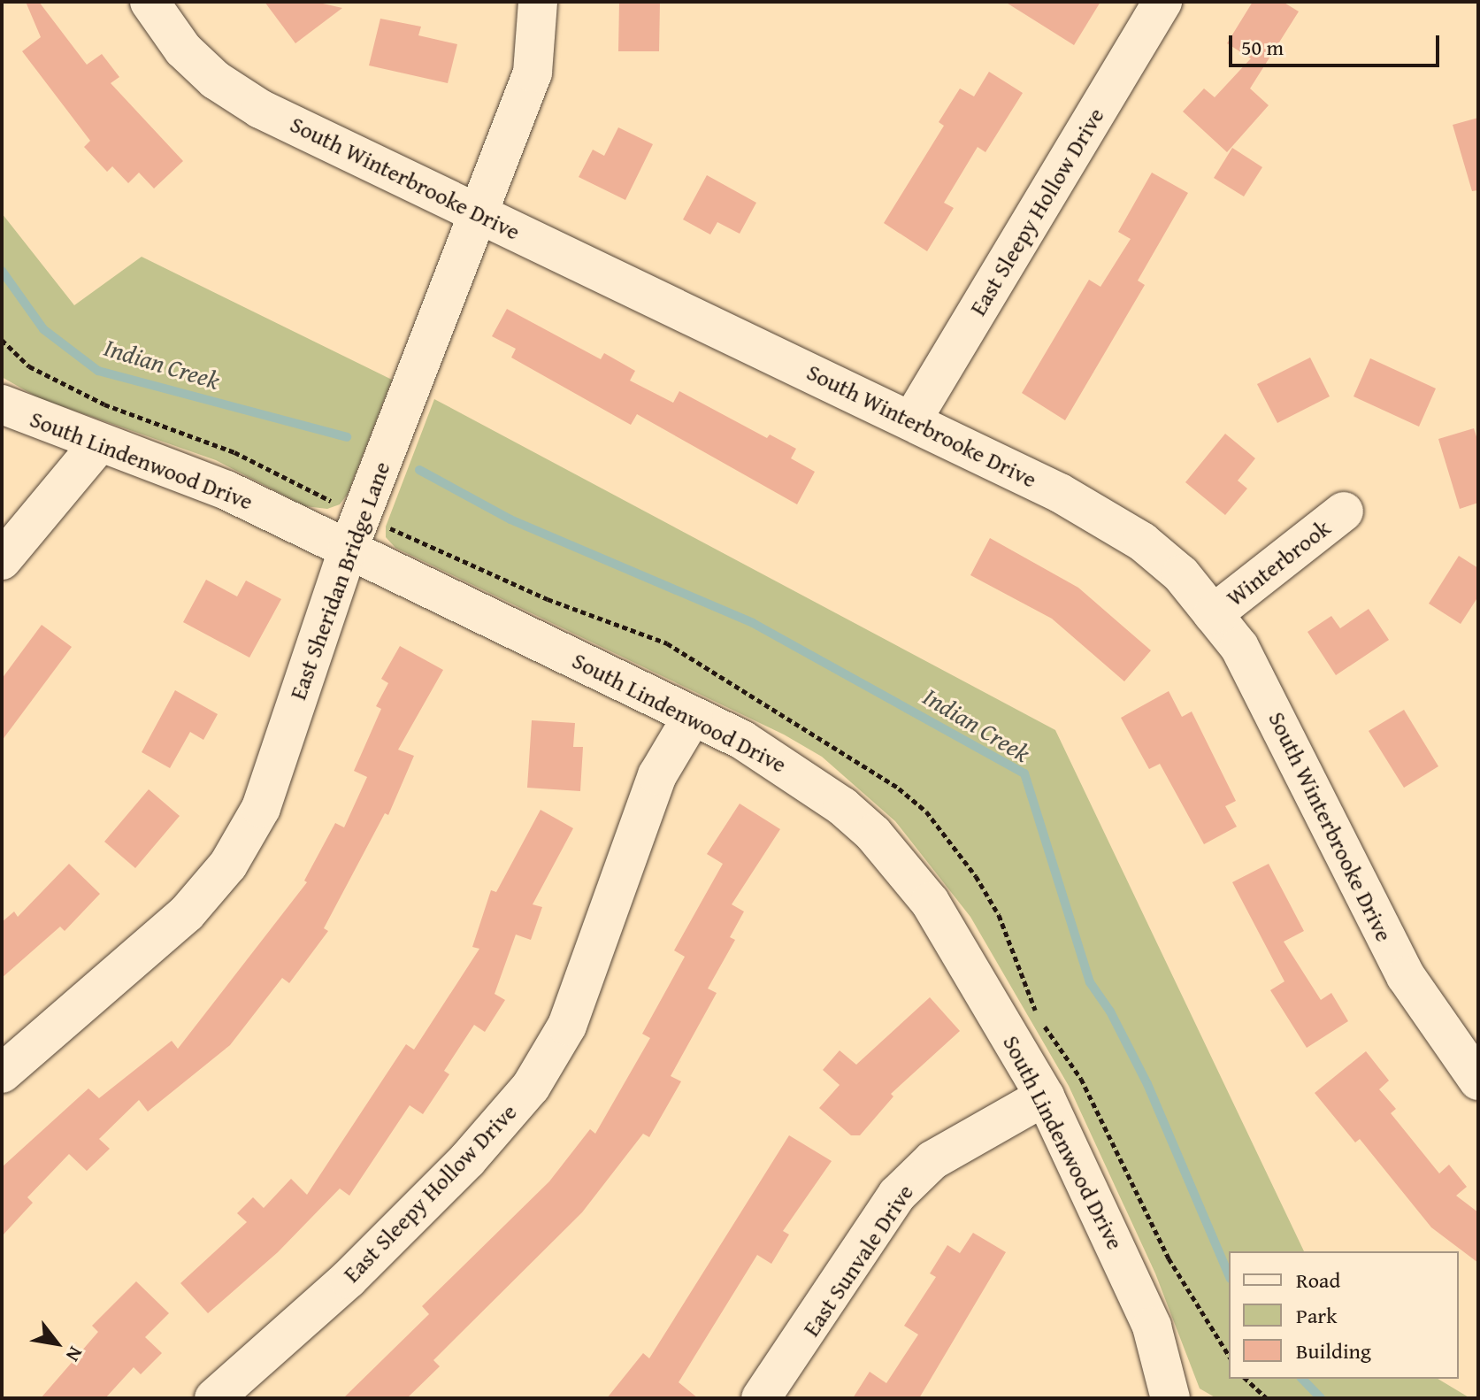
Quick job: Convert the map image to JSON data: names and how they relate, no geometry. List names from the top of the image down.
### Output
{
  "streets": {
    "street": [
      "South Winterbrooke Drive",
      "East Sleepy Hollow Drive",
      "South Lindenwood Drive",
      "Winterbrook",
      "East Sheridan Bridge Lane",
      "East Sunvale Drive"
    ]
  },
  "crossings": [
    ["South Winterbrooke Drive", "East Sleepy Hollow Drive"],
    ["South Winterbrooke Drive", "Winterbrook"],
    ["South Winterbrooke Drive", "East Sheridan Bridge Lane"],
    ["East Sleepy Hollow Drive", "South Lindenwood Drive"],
    ["South Lindenwood Drive", "East Sheridan Bridge Lane"],
    ["South Lindenwood Drive", "East Sunvale Drive"]
  ],
  "water": ["Indian Creek"],
  "legend": ["Road", "Park", "Building"],
  "scale_bar": "50 m",
  "north": "bottom right"
}
